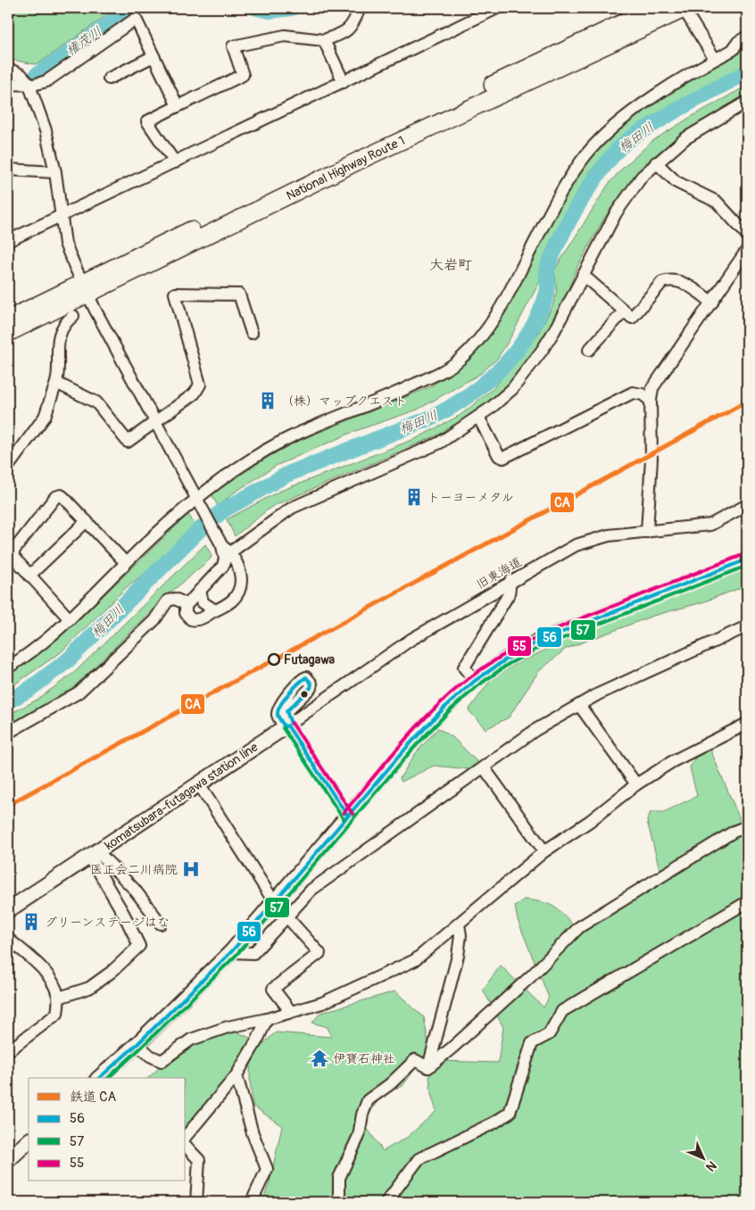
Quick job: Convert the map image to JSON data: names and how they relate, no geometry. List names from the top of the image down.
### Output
{
  "streets": {
    "highway": ["National Highway Route 1"],
    "main road": ["komatsubara-futagawa station line"],
    "street": ["旧東海道"]
  },
  "crossings": [
    ["旧東海道", "komatsubara-futagawa station line"]
  ],
  "districts": ["大岩町"],
  "water": ["権茂川", "梅田川"],
  "places": {
    "building": ["（株）マップクエスト", "トーヨーメタル", "グリーンステージはな"],
    "other": ["Futagawa"],
    "hospital": ["医正会二川病院"],
    "temple": ["伊寶石神社"]
  },
  "lines": [
    "rail line CA",
    "transit line 55",
    "transit line 56",
    "transit line 57"
  ],
  "legend": [
    "鉄道 CA",
    "56",
    "57",
    "55"
  ],
  "north": "bottom right"
}
